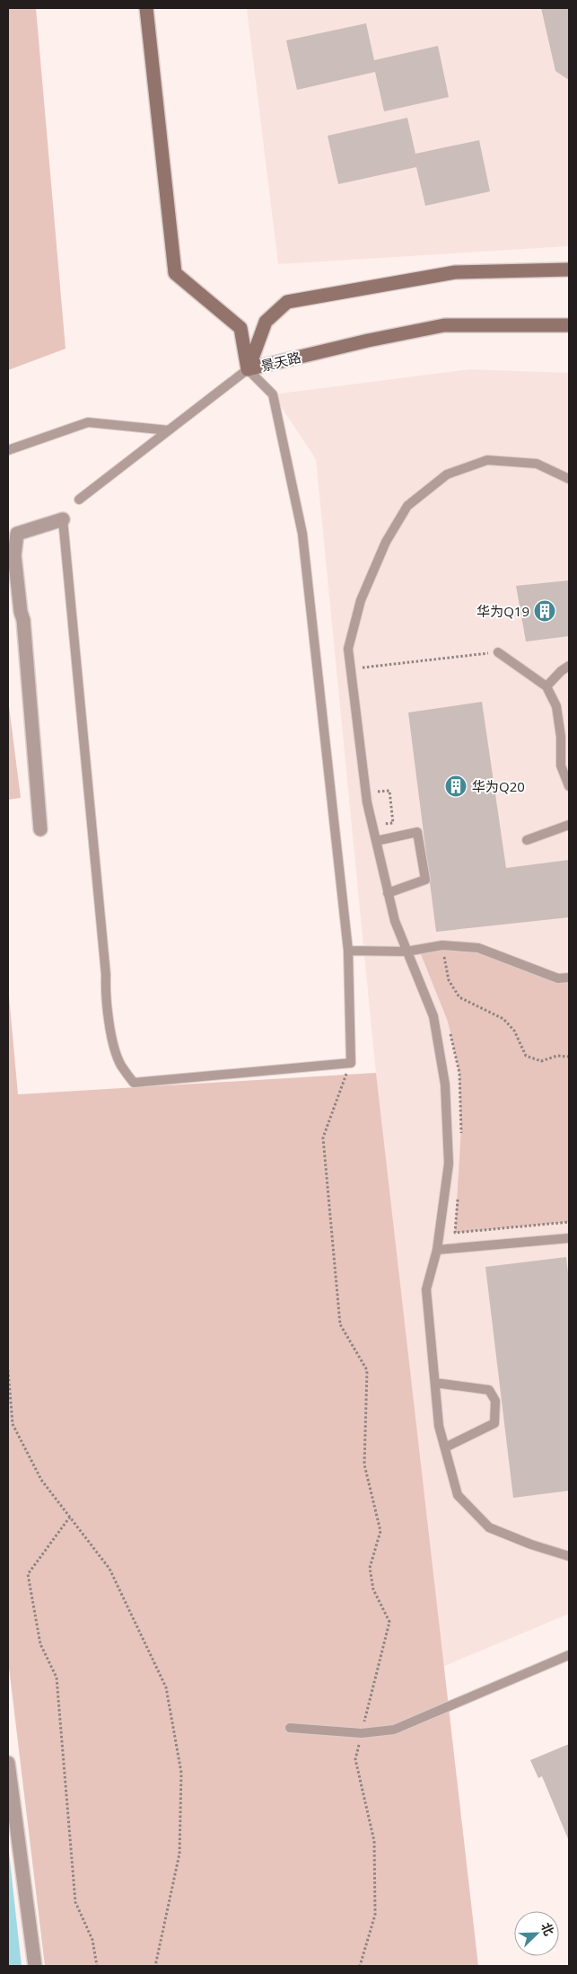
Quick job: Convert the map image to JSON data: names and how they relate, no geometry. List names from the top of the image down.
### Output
{
  "streets": {
    "street": ["景天路"]
  },
  "places": {
    "building": ["华为Q19", "华为Q20"]
  },
  "north": "top right"
}
